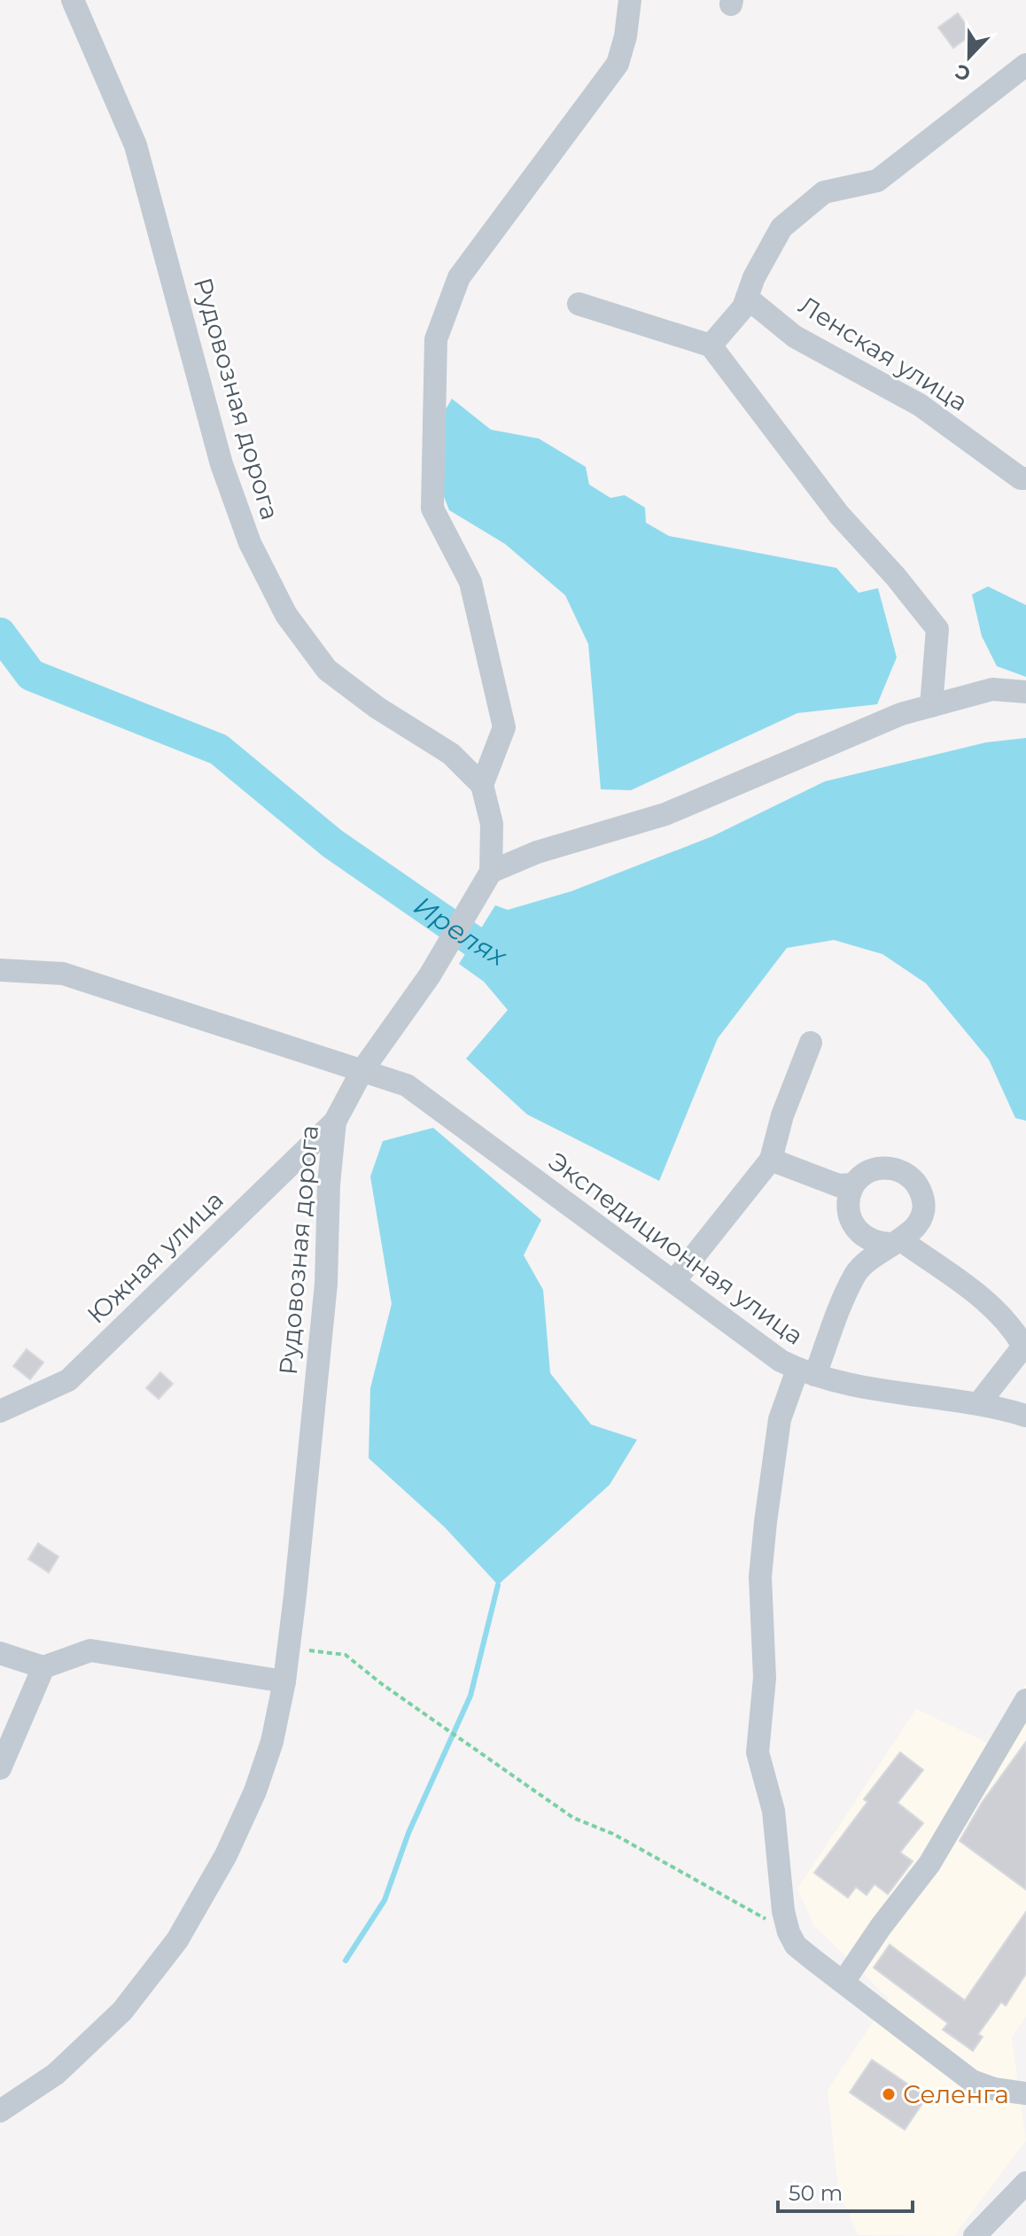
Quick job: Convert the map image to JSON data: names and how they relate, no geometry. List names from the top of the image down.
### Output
{
  "streets": {
    "street": [
      "Ленская улица",
      "Рудовозная дорога",
      "Экспедиционная улица",
      "Южная улица"
    ]
  },
  "crossings": [
    ["Рудовозная дорога", "Экспедиционная улица"],
    ["Рудовозная дорога", "Южная улица"]
  ],
  "water": ["Ирелях"],
  "places": ["Селенга"],
  "scale_bar": "50 m",
  "north": "bottom"
}
